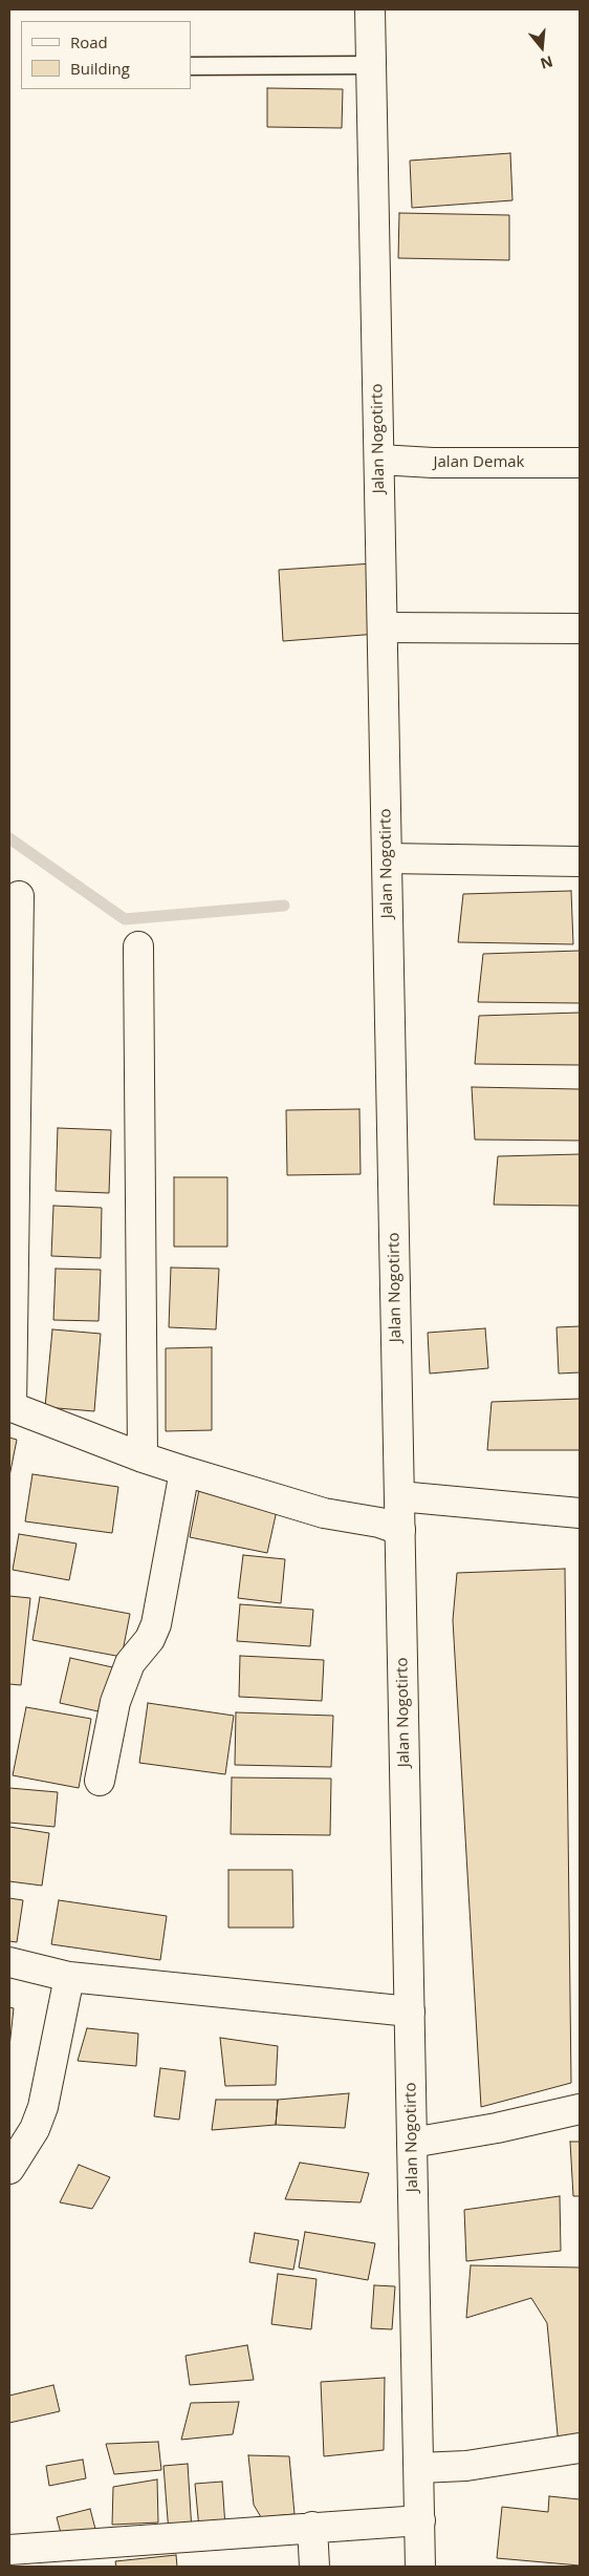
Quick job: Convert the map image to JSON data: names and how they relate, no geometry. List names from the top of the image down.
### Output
{
  "streets": {
    "street": ["Jalan Nogotirto", "Jalan Demak"]
  },
  "crossings": [
    ["Jalan Nogotirto", "Jalan Demak"]
  ],
  "legend": ["Road", "Building"],
  "north": "bottom"
}
